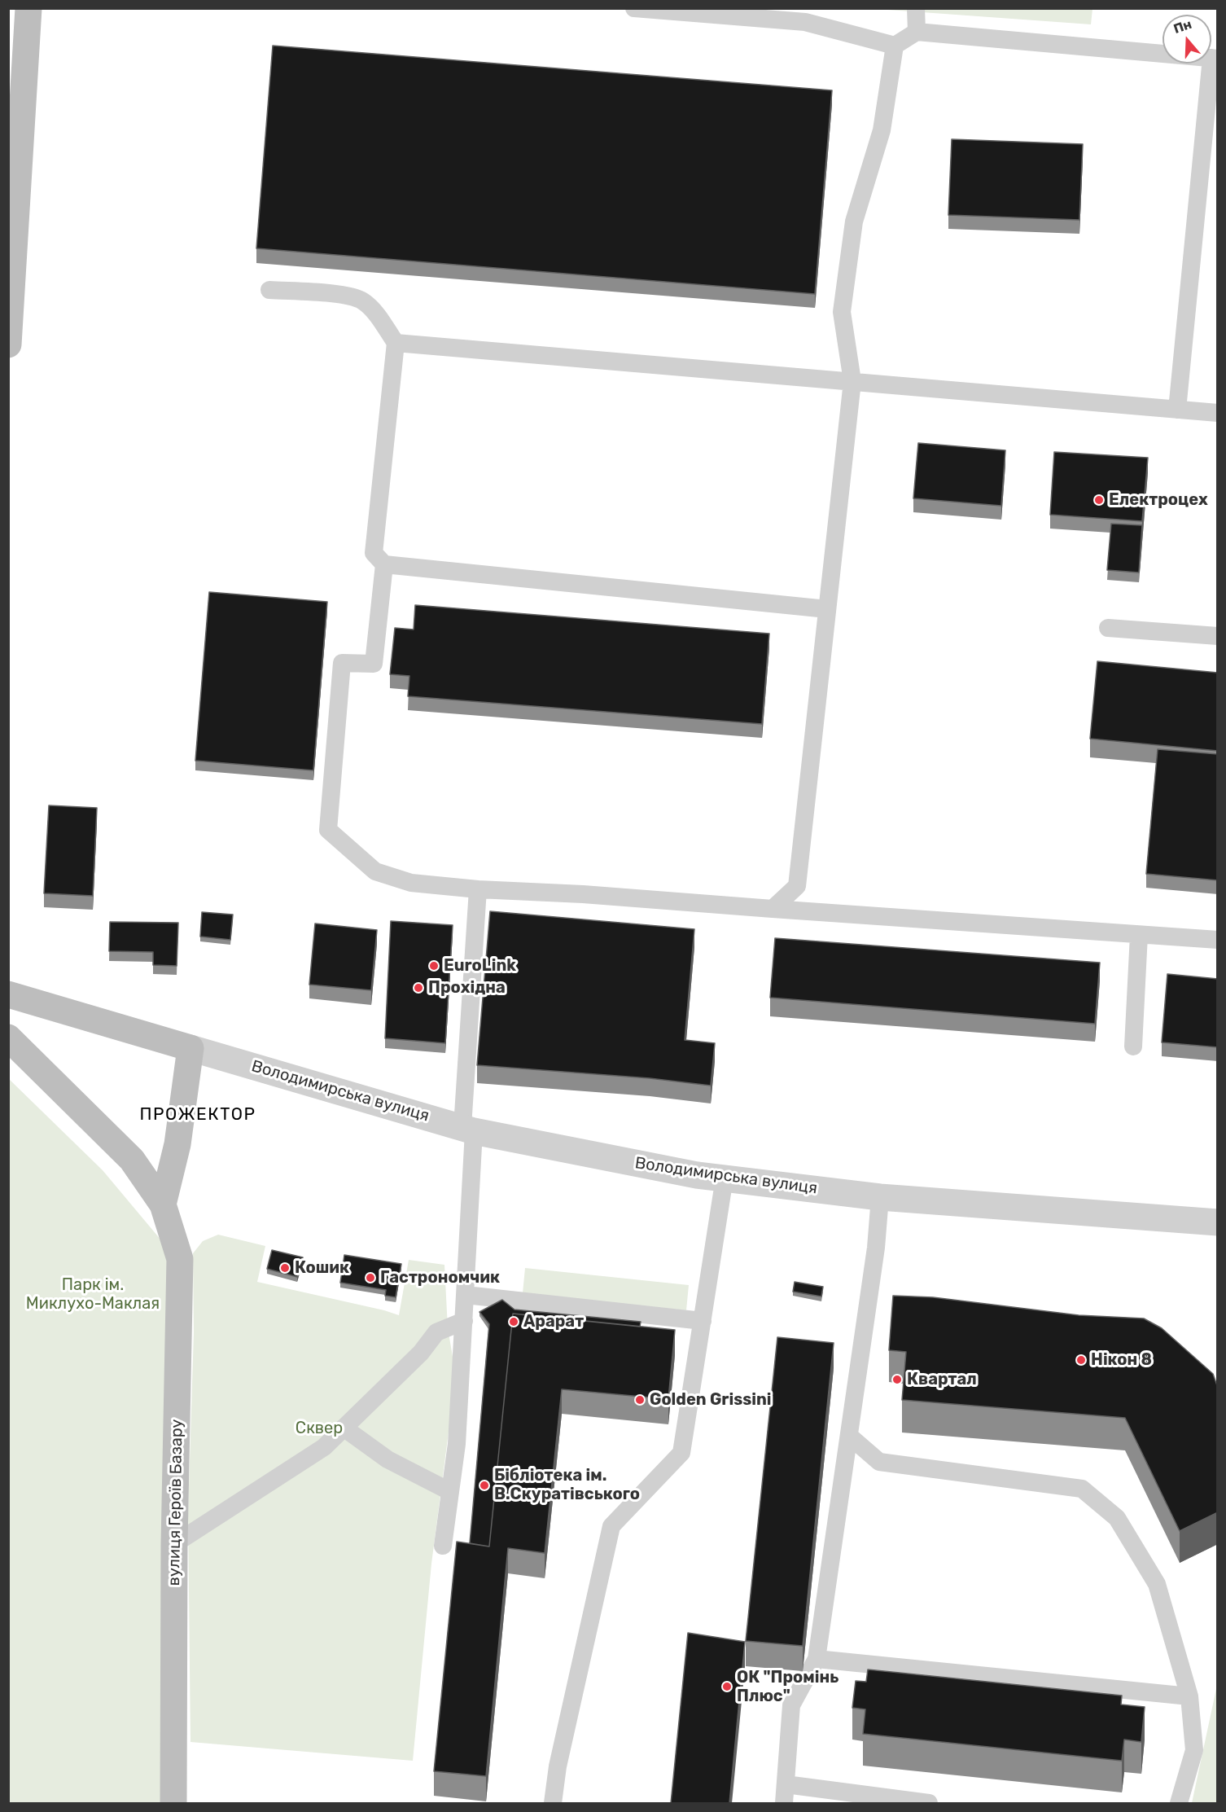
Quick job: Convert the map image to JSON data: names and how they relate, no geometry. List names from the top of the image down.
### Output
{
  "streets": {
    "street": ["Володимирська вулиця", "вулиця Героїв Базару"]
  },
  "districts": ["ПРОЖЕКТОР"],
  "parks": ["Парк ім. Миклухо-Маклая", "Сквер"],
  "places": [
    "Електроцех",
    "EuroLink",
    "Прохідна",
    "Кошик",
    "Гастрономчик",
    "Арарат",
    "Нікон 8",
    "Квартал",
    "Golden Grissini",
    "Бібліотека ім. В.Скуратівського",
    "ОК \"Промінь Плюс\""
  ],
  "north": "top"
}
